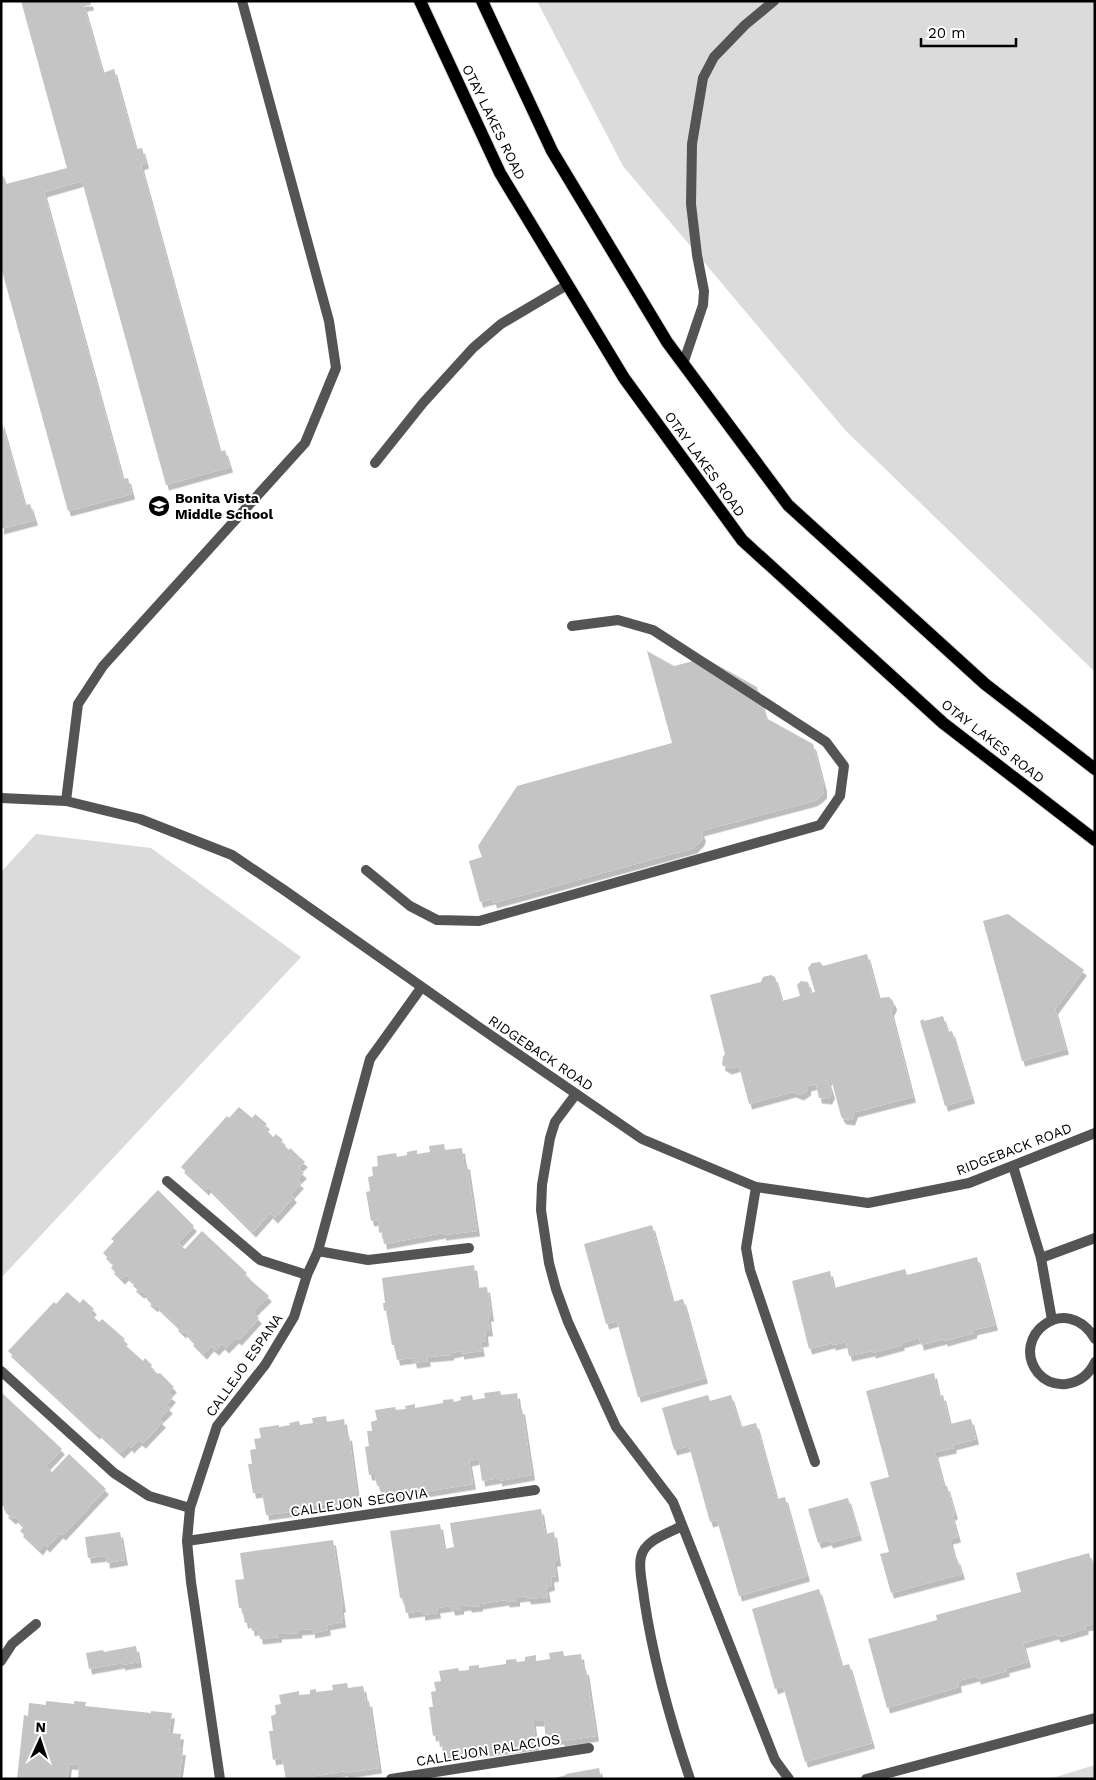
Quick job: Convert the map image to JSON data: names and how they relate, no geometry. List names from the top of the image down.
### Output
{
  "streets": {
    "main road": ["OTAY LAKES ROAD"],
    "street": [
      "RIDGEBACK ROAD",
      "CALLEJO ESPANA",
      "CALLEJON SEGOVIA",
      "CALLEJON PALACIOS"
    ]
  },
  "crossings": [
    ["RIDGEBACK ROAD", "CALLEJO ESPANA"],
    ["CALLEJO ESPANA", "CALLEJON SEGOVIA"]
  ],
  "places": {
    "school or university": ["Bonita Vista Middle School"]
  },
  "scale_bar": "20 m",
  "north": "top"
}
